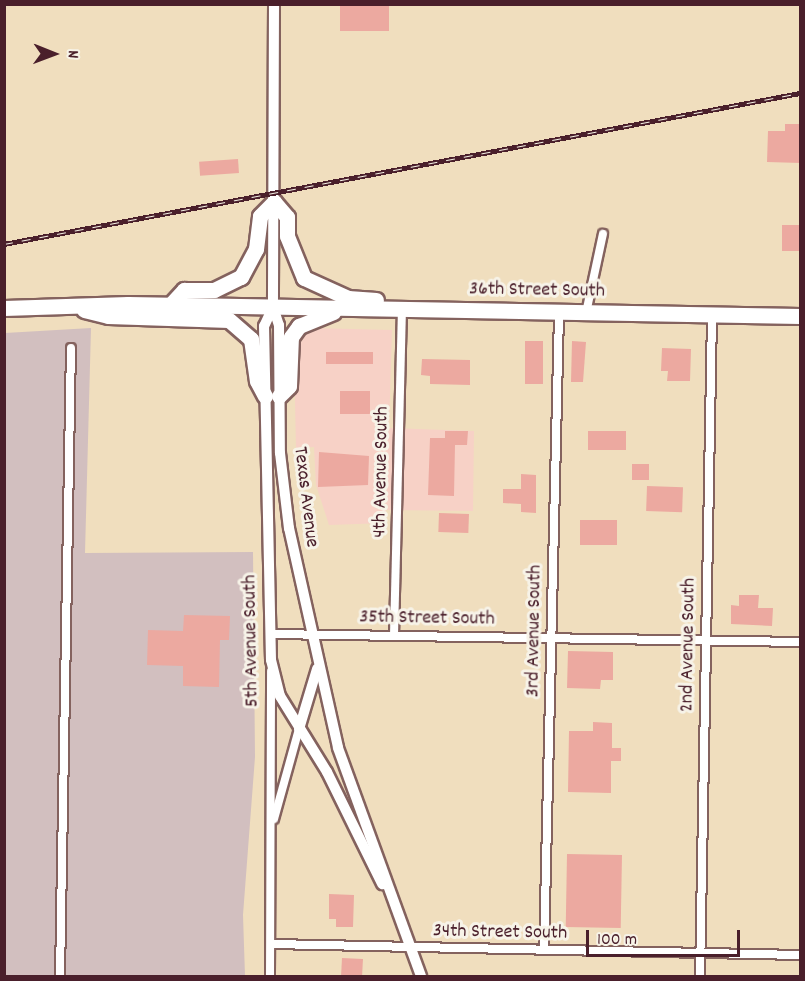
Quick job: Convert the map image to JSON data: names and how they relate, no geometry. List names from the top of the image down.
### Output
{
  "streets": {
    "highway": ["36th Street South"],
    "main road": ["Texas Avenue", "5th Avenue South"],
    "street": [
      "4th Avenue South",
      "35th Street South",
      "3rd Avenue South",
      "2nd Avenue South",
      "34th Street South"
    ]
  },
  "crossings": [
    ["36th Street South", "4th Avenue South"],
    ["36th Street South", "3rd Avenue South"],
    ["36th Street South", "5th Avenue South"],
    ["36th Street South", "2nd Avenue South"],
    ["4th Avenue South", "35th Street South"],
    ["Texas Avenue", "35th Street South"],
    ["Texas Avenue", "5th Avenue South"],
    ["Texas Avenue", "34th Street South"],
    ["35th Street South", "3rd Avenue South"],
    ["35th Street South", "5th Avenue South"],
    ["35th Street South", "2nd Avenue South"],
    ["3rd Avenue South", "34th Street South"],
    ["5th Avenue South", "34th Street South"],
    ["2nd Avenue South", "34th Street South"]
  ],
  "scale_bar": "100 m",
  "north": "right"
}
